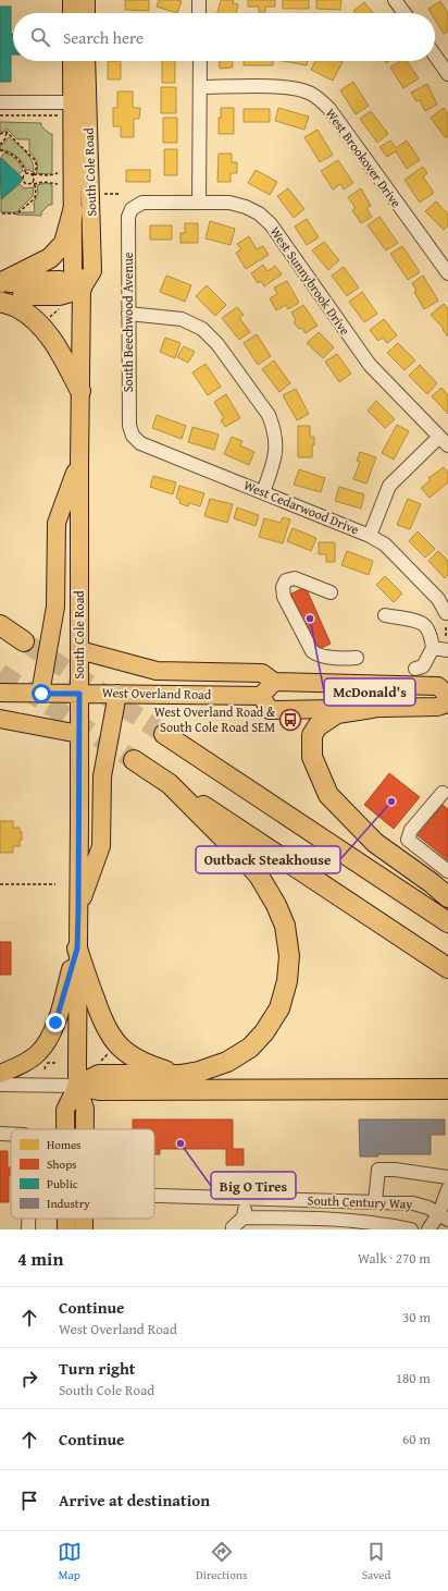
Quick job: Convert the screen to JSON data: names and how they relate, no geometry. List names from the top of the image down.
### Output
{
  "streets": {
    "main road": ["South Cole Road", "West Overland Road"],
    "street": [
      "West Brookover Drive",
      "West Sunnybrook Drive",
      "South Beechwood Avenue",
      "West Cedarwood Drive",
      "South Century Way"
    ]
  },
  "crossings": [
    ["South Cole Road", "West Overland Road"],
    ["West Sunnybrook Drive", "South Beechwood Avenue"],
    ["South Beechwood Avenue", "West Cedarwood Drive"]
  ],
  "places": {
    "other": ["McDonald's", "Outback Steakhouse", "Big O Tires"],
    "bus stop": ["West Overland Road & South Cole Road SEM"]
  },
  "legend": [
    "Homes",
    "Shops",
    "Public",
    "Industry"
  ],
  "page": {
    "search": "Search here",
    "heading": ["4 min", "Walk · 270 m"],
    "list": [
      ["Continue", "West Overland Road", "30 m"],
      ["Turn right", "South Cole Road", "180 m"],
      ["Continue", "60 m"],
      "Arrive at destination"
    ],
    "nav": ["Map", "Directions", "Saved"]
  }
}
